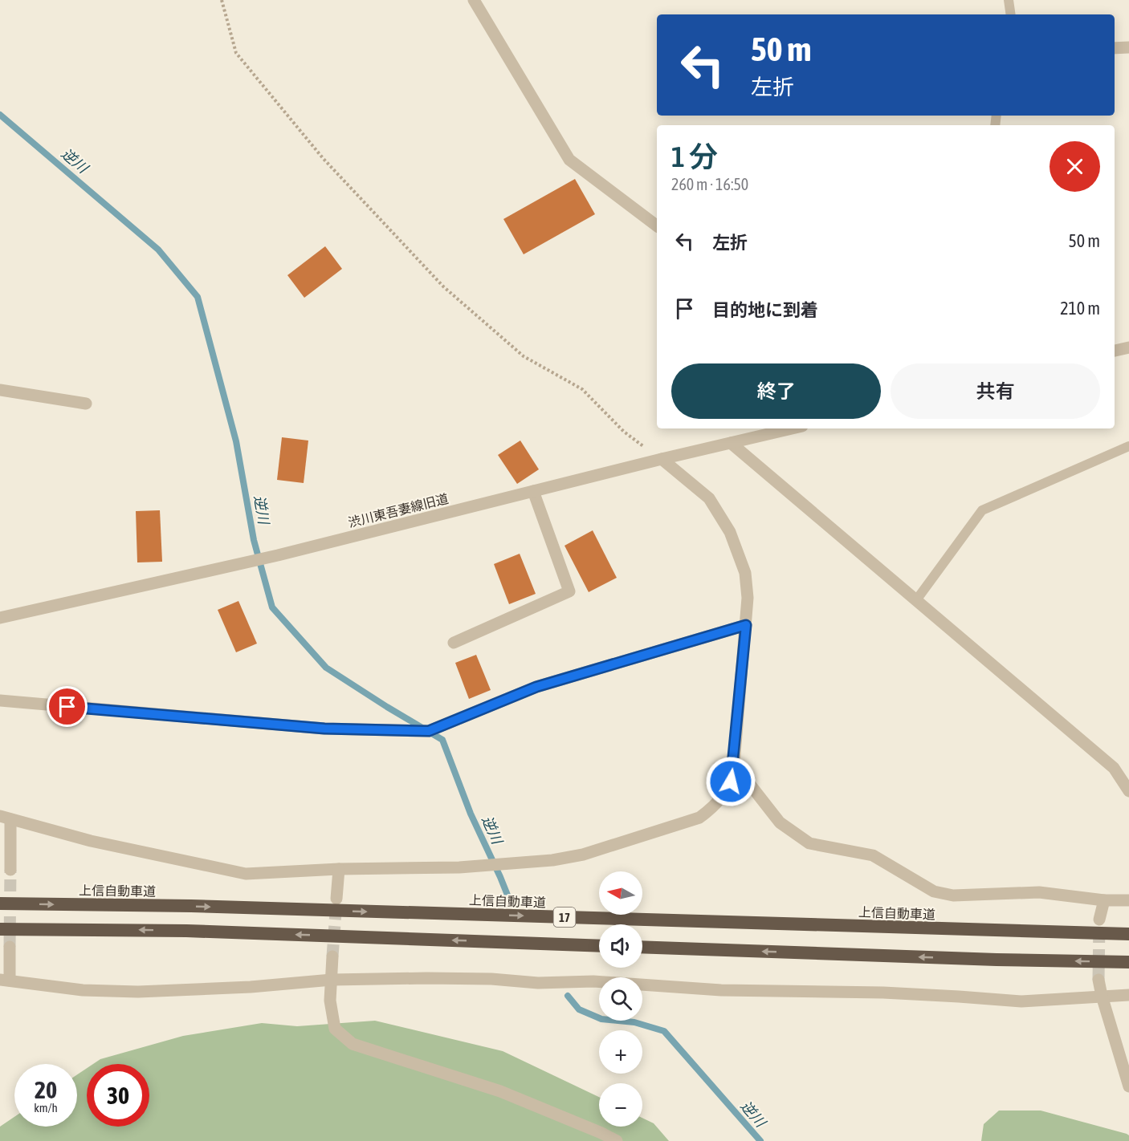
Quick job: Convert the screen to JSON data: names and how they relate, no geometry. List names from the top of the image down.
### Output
{
  "streets": {
    "highway": ["上信自動車道", "17"],
    "street": ["渋川東吾妻線旧道"]
  },
  "water": ["逆川"],
  "north": "left",
  "page": {
    "turn": ["50 m", "左折"],
    "heading": ["1 分", "260 m · 16:50"],
    "list": [
      {
        "name": "左折",
        "value": "50 m"
      },
      {
        "name": "目的地に到着",
        "value": "210 m"
      }
    ],
    "buttons": ["終了", "共有"],
    "map_buttons": ["+", "−"],
    "speed": "20 km/h",
    "limit": "30"
  }
}
